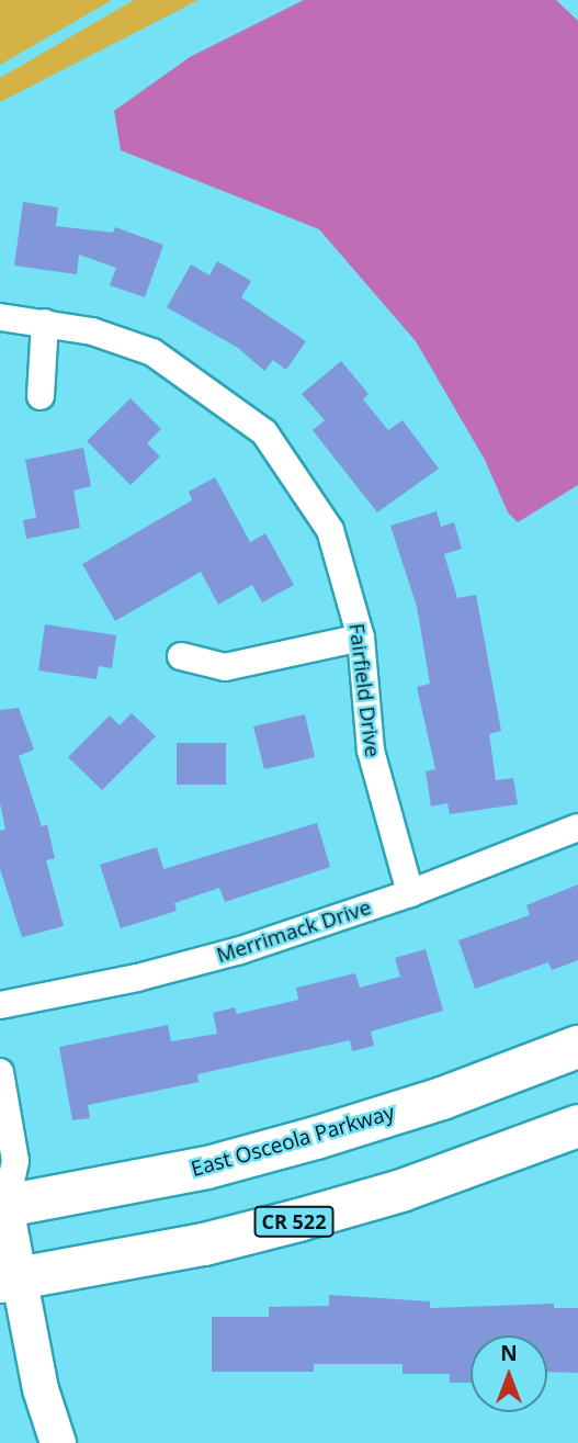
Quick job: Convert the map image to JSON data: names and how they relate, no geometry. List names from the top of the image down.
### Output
{
  "streets": {
    "main road": ["East Osceola Parkway", "CR 522"],
    "street": ["Fairfield Drive", "Merrimack Drive"]
  },
  "crossings": [
    ["Fairfield Drive", "Merrimack Drive"]
  ],
  "north": "top"
}
